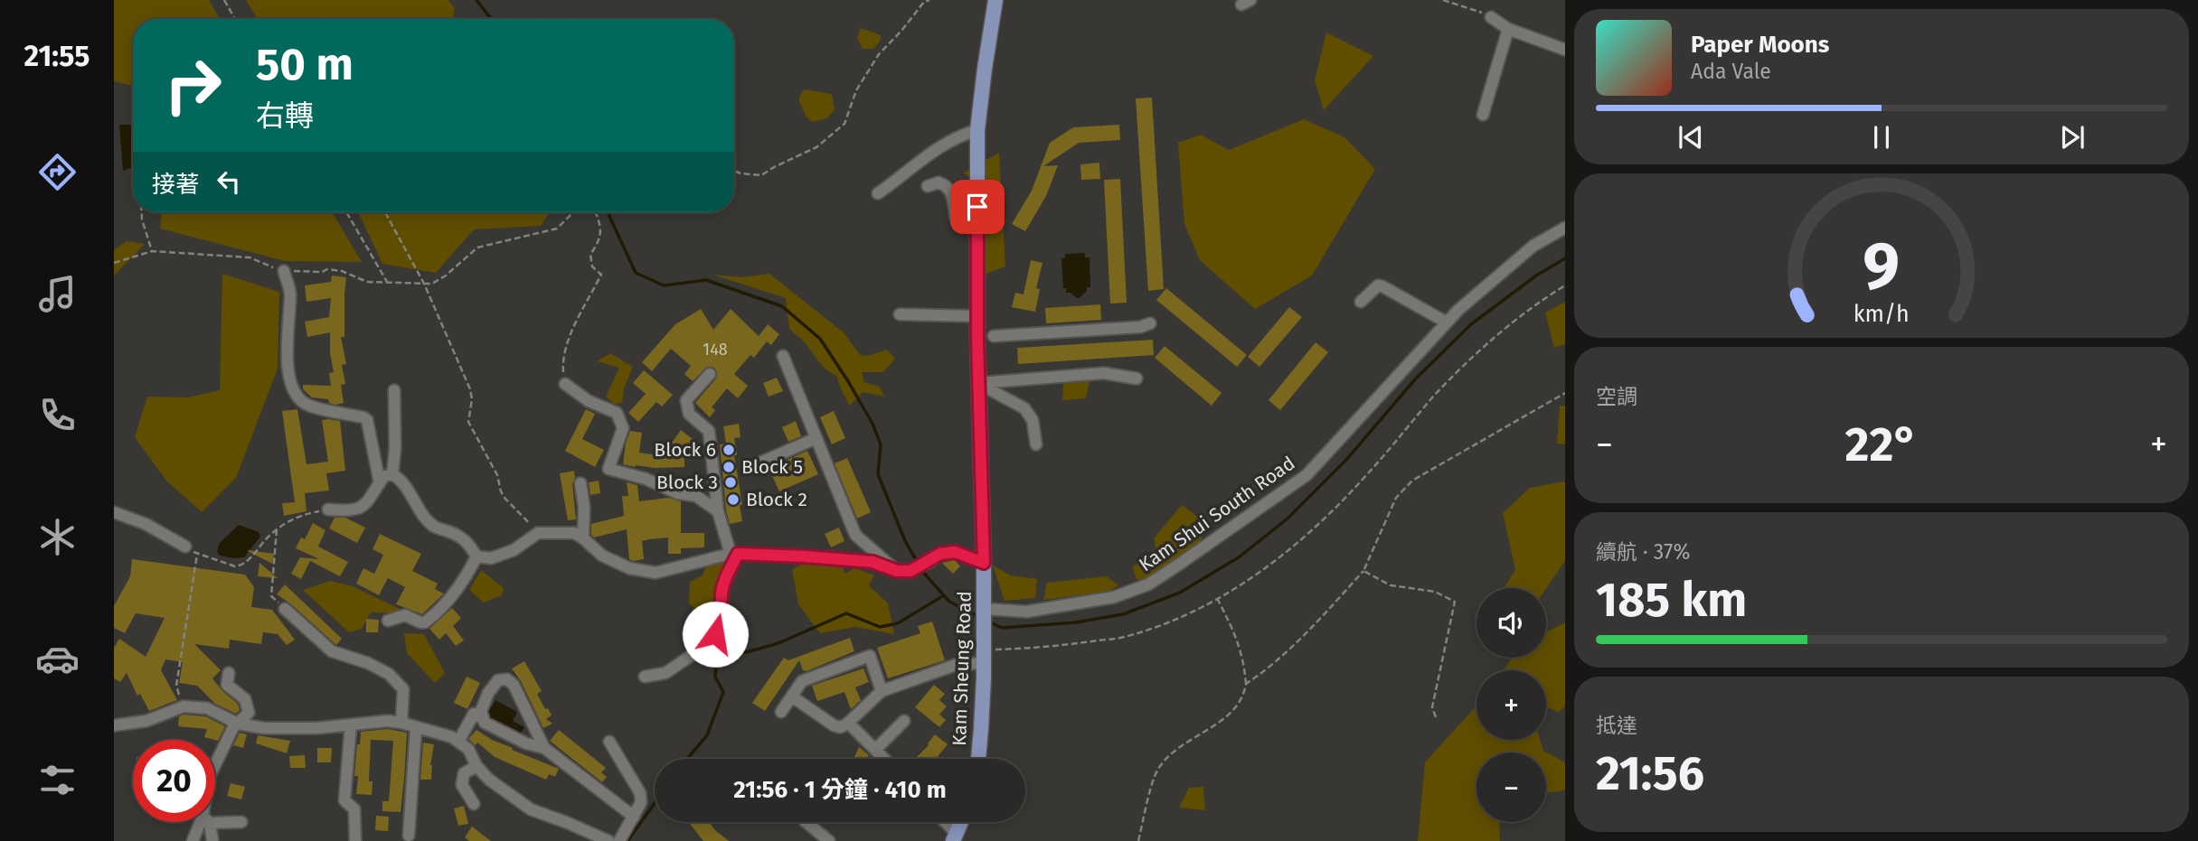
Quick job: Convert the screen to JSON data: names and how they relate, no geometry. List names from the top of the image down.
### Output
{
  "streets": {
    "main road": ["Kam Sheung Road"],
    "street": ["Kam Shui South Road"]
  },
  "crossings": [
    ["Kam Shui South Road", "Kam Sheung Road"]
  ],
  "places": [
    "Block 6",
    "Block 5",
    "Block 3",
    "Block 2"
  ],
  "house_numbers": ["148"],
  "page": {
    "tabs": "21:55",
    "turn": ["50 m", "右轉"],
    "song": ["Paper Moons", "Ada Vale"],
    "then": "接著",
    "tile": [
      "空調",
      ["續航 · 37%", "185 km"],
      ["抵達", "21:56"]
    ],
    "heat": ["−", "22°", "+"],
    "map_buttons": ["+", "−"],
    "limit": "20",
    "trip": "21:56 · 1 分鐘 · 410 m",
    "gauge": ["9", "km/h"]
  }
}
